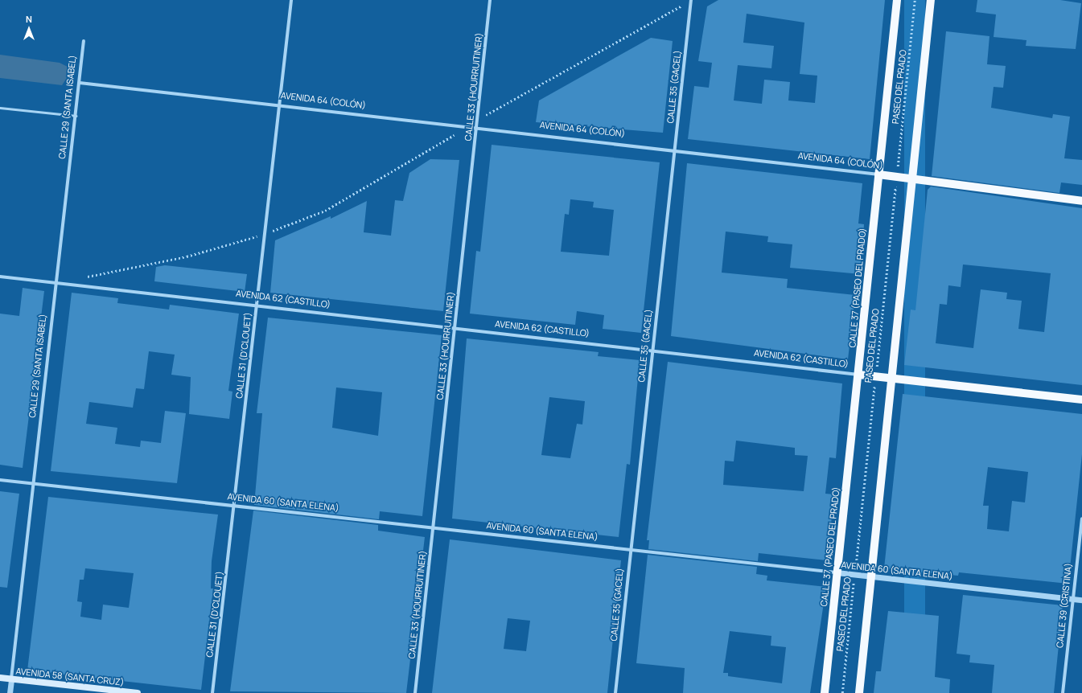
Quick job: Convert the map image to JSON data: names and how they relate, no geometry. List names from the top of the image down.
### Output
{
  "streets": {
    "main road": [
      "AVENIDA 64 (COLÓN)",
      "CALLE 37 (PASEO DEL PRADO)",
      "AVENIDA 62 (CASTILLO)",
      "AVENIDA 58 (SANTA CRUZ)"
    ],
    "street": [
      "CALLE 33 (HOURRUITINER)",
      "CALLE 35 (GACEL)",
      "CALLE 29 (SANTA ISABEL)",
      "CALLE 31 (D'CLOUET)",
      "AVENIDA 60 (SANTA ELENA)",
      "CALLE 39 (CRISTINA)"
    ],
    "path": ["PASEO DEL PRADO"]
  },
  "crossings": [
    ["CALLE 33 (HOURRUITINER)", "AVENIDA 64 (COLÓN)"],
    ["CALLE 33 (HOURRUITINER)", "AVENIDA 62 (CASTILLO)"],
    ["CALLE 33 (HOURRUITINER)", "AVENIDA 60 (SANTA ELENA)"],
    ["CALLE 35 (GACEL)", "AVENIDA 64 (COLÓN)"],
    ["CALLE 35 (GACEL)", "AVENIDA 62 (CASTILLO)"],
    ["CALLE 35 (GACEL)", "AVENIDA 60 (SANTA ELENA)"],
    ["PASEO DEL PRADO", "AVENIDA 64 (COLÓN)"],
    ["PASEO DEL PRADO", "AVENIDA 62 (CASTILLO)"],
    ["PASEO DEL PRADO", "AVENIDA 60 (SANTA ELENA)"],
    ["AVENIDA 64 (COLÓN)", "CALLE 29 (SANTA ISABEL)"],
    ["AVENIDA 64 (COLÓN)", "CALLE 37 (PASEO DEL PRADO)"],
    ["AVENIDA 64 (COLÓN)", "CALLE 31 (D'CLOUET)"],
    ["CALLE 29 (SANTA ISABEL)", "AVENIDA 62 (CASTILLO)"],
    ["CALLE 29 (SANTA ISABEL)", "AVENIDA 60 (SANTA ELENA)"],
    ["CALLE 29 (SANTA ISABEL)", "AVENIDA 58 (SANTA CRUZ)"],
    ["CALLE 37 (PASEO DEL PRADO)", "AVENIDA 62 (CASTILLO)"],
    ["CALLE 37 (PASEO DEL PRADO)", "AVENIDA 60 (SANTA ELENA)"],
    ["AVENIDA 62 (CASTILLO)", "CALLE 31 (D'CLOUET)"],
    ["CALLE 31 (D'CLOUET)", "AVENIDA 60 (SANTA ELENA)"],
    ["AVENIDA 60 (SANTA ELENA)", "CALLE 39 (CRISTINA)"]
  ],
  "north": "top"
}
